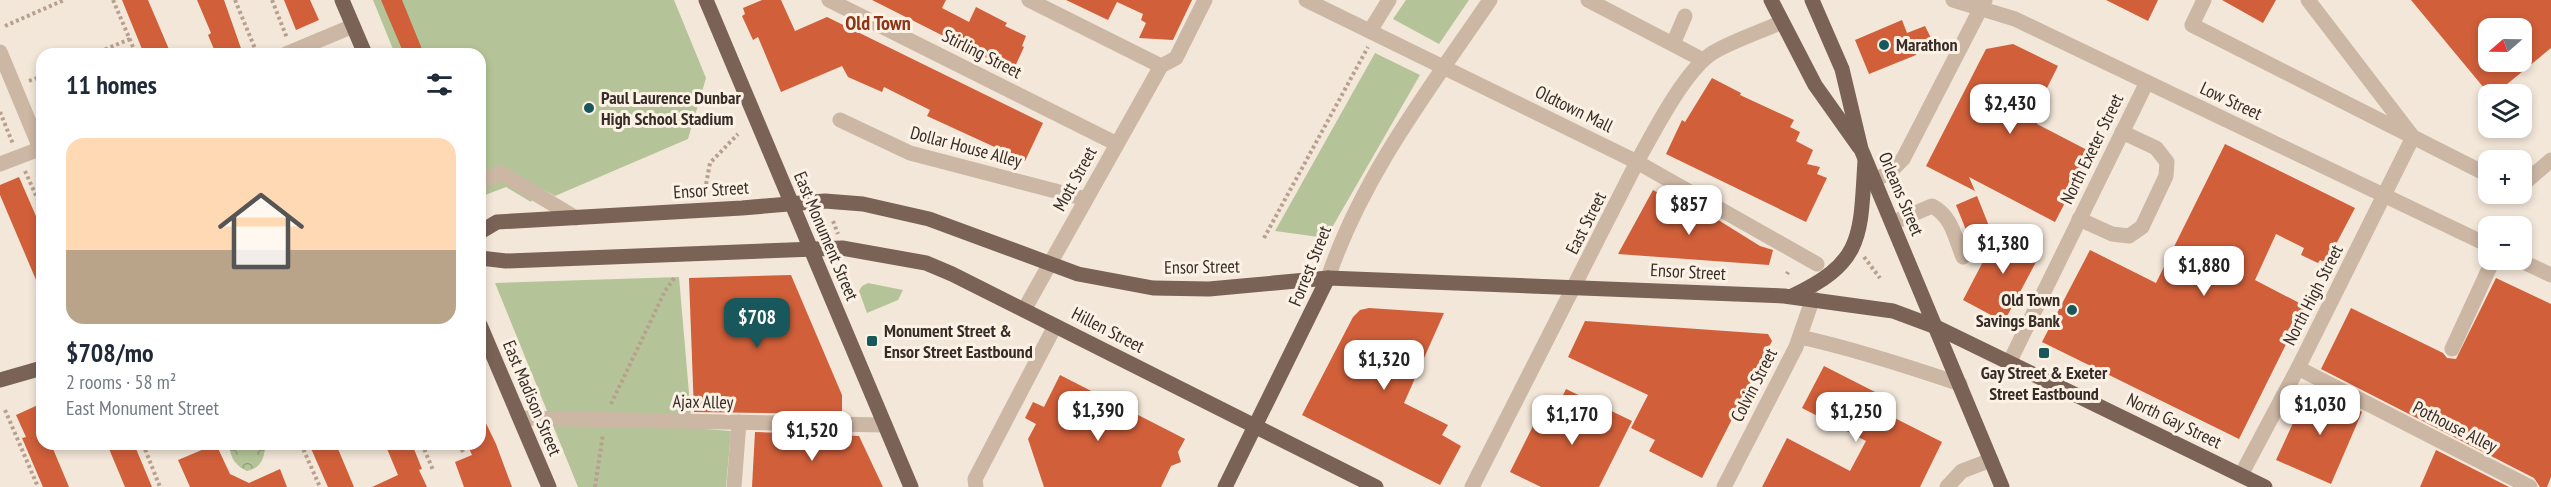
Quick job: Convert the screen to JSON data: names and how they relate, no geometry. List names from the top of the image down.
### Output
{
  "streets": {
    "main road": [
      "Ensor Street",
      "Orleans Street",
      "East Monument Street",
      "Forrest Street",
      "Hillen Street",
      "East Madison Street",
      "North Gay Street"
    ],
    "street": [
      "Stirling Street",
      "Low Street",
      "Oldtown Mall",
      "Dollar House Alley",
      "North Exeter Street",
      "Mott Street",
      "East Street",
      "North High Street",
      "Colvin Street",
      "Ajax Alley",
      "Pothouse Alley"
    ]
  },
  "crossings": [
    ["Stirling Street", "Mott Street"],
    ["Low Street", "North Exeter Street"],
    ["Low Street", "North High Street"],
    ["Oldtown Mall", "East Street"],
    ["Oldtown Mall", "Forrest Street"],
    ["Dollar House Alley", "Mott Street"],
    ["North Exeter Street", "North Gay Street"],
    ["Mott Street", "Ensor Street"],
    ["Mott Street", "Hillen Street"],
    ["Ensor Street", "Orleans Street"],
    ["Ensor Street", "East Street"],
    ["Ensor Street", "East Monument Street"],
    ["Ensor Street", "Forrest Street"],
    ["Ensor Street", "Colvin Street"],
    ["Ensor Street", "North Gay Street"],
    ["Orleans Street", "East Street"],
    ["Orleans Street", "North Gay Street"],
    ["East Monument Street", "Hillen Street"],
    ["East Monument Street", "Ajax Alley"],
    ["Forrest Street", "Hillen Street"],
    ["North High Street", "North Gay Street"],
    ["North High Street", "Pothouse Alley"],
    ["East Madison Street", "Ajax Alley"]
  ],
  "districts": ["Old Town"],
  "places": {
    "other": ["Marathon", "Paul Laurence Dunbar High School Stadium", "Old Town Savings Bank"],
    "transit": ["Monument Street & Ensor Street Eastbound", "Gay Street & Exeter Street Eastbound"]
  },
  "north": "left",
  "page": {
    "map_buttons": ["+", "−"],
    "heading": "11 homes",
    "price": [
      "$2,430",
      "$857",
      "$1,380",
      "$1,880",
      "$708",
      "$1,320",
      "$1,030",
      "$1,390",
      "$1,250",
      "$1,170",
      "$1,520"
    ],
    "list": [
      {
        "name": "$708/mo",
        "note": "2 rooms · 58 m² · East Monument Street"
      }
    ]
  }
}
